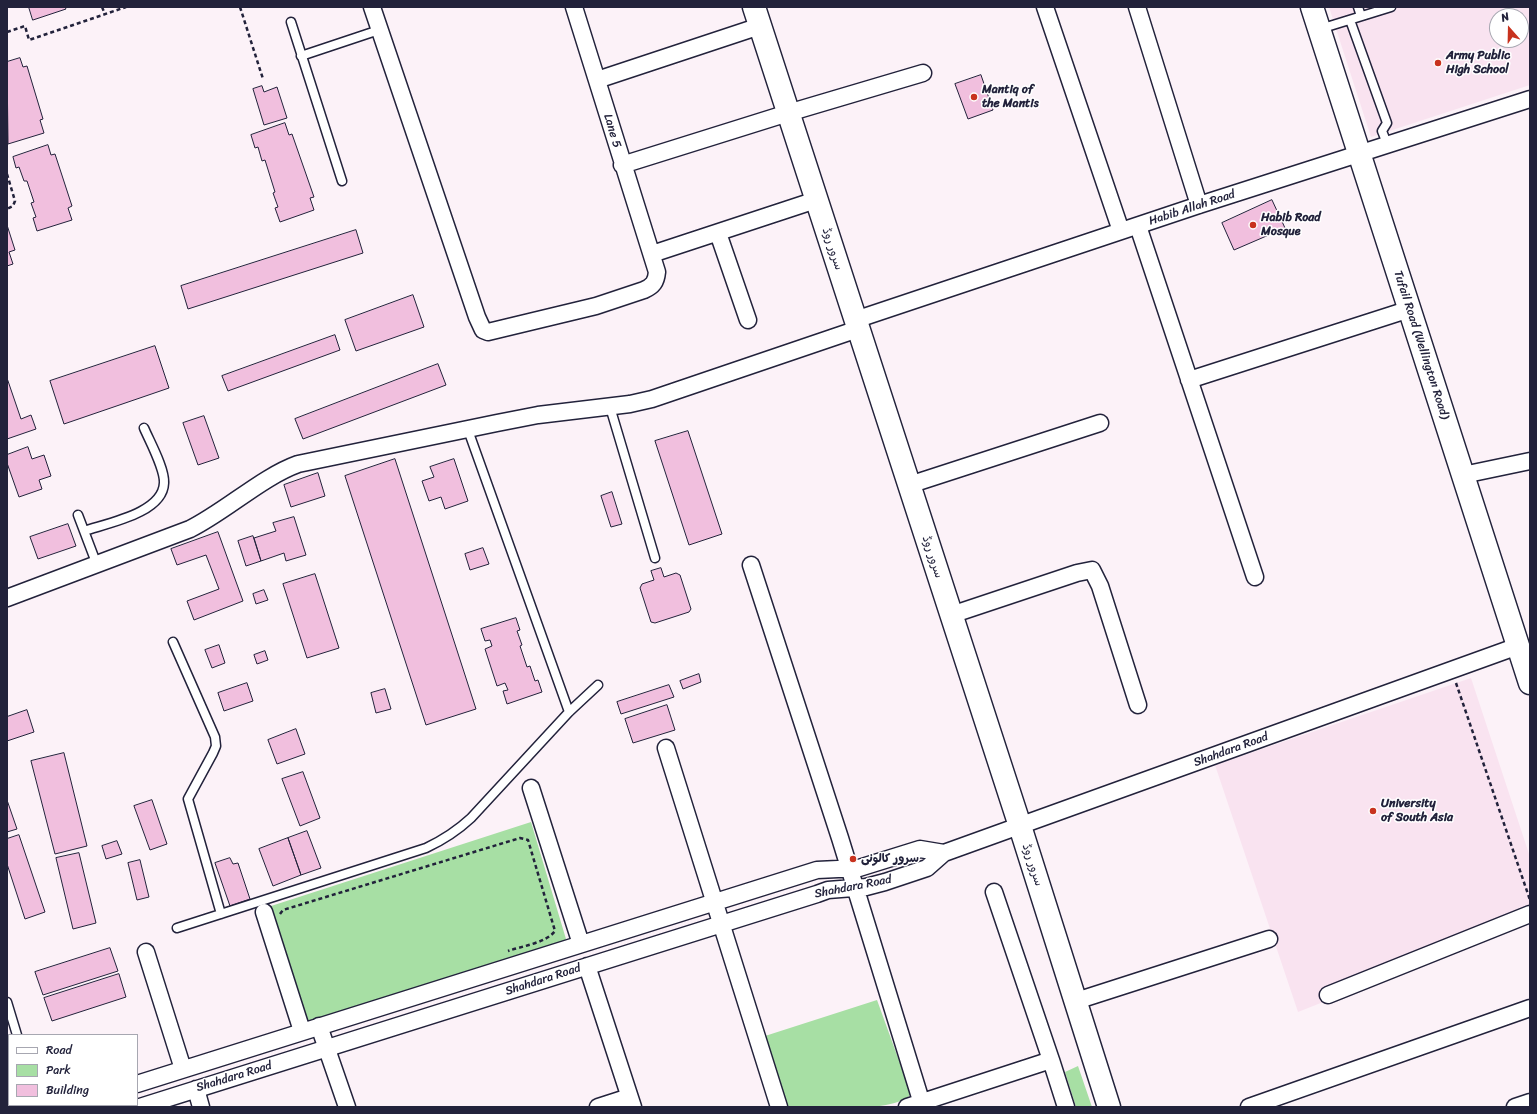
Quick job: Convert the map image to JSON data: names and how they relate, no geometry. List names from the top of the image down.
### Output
{
  "streets": {
    "street": [
      "Lane 5",
      "Habib Allah Road",
      "سرور روڈ",
      "Tufail Road (Wellington Road)",
      "Shahdara Road"
    ]
  },
  "crossings": [
    ["Habib Allah Road", "سرور روڈ"],
    ["Habib Allah Road", "Tufail Road (Wellington Road)"],
    ["سرور روڈ", "Shahdara Road"],
    ["Tufail Road (Wellington Road)", "Shahdara Road"]
  ],
  "places": [
    "Army Public High School",
    "Mantiq of the Mantis",
    "Habib Road Mosque",
    "University of South Asia",
    "سرور کالونی"
  ],
  "legend": ["Road", "Park", "Building"],
  "north": "top"
}
